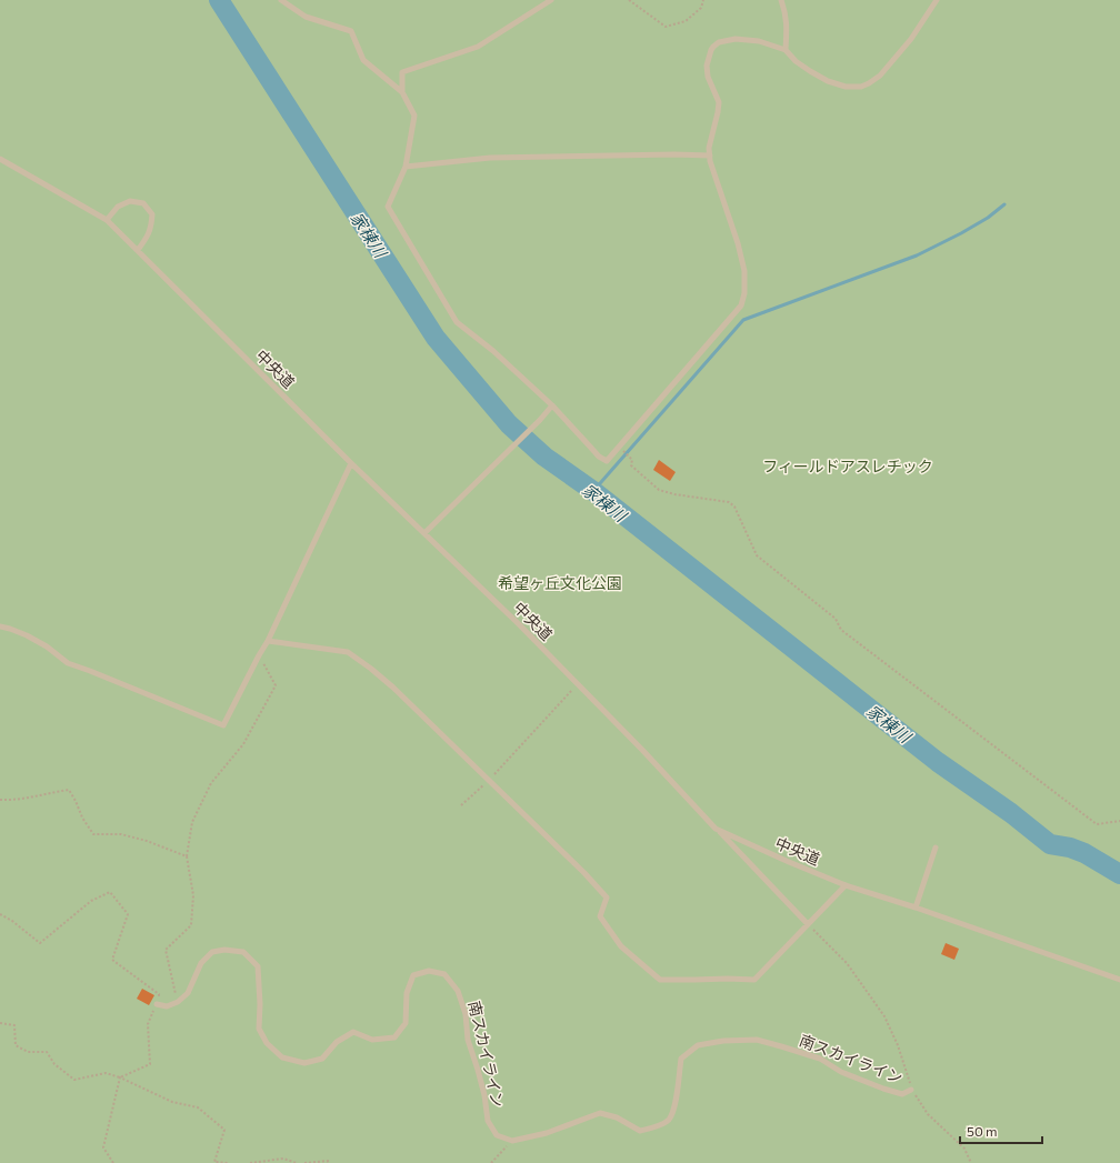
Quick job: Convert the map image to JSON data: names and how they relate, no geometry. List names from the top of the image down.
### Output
{
  "streets": {
    "lane": ["中央道", "南スカイライン"]
  },
  "water": ["家棟川"],
  "parks": ["フィールドアスレチック", "希望ヶ丘文化公園"],
  "scale_bar": "50 m"
}
